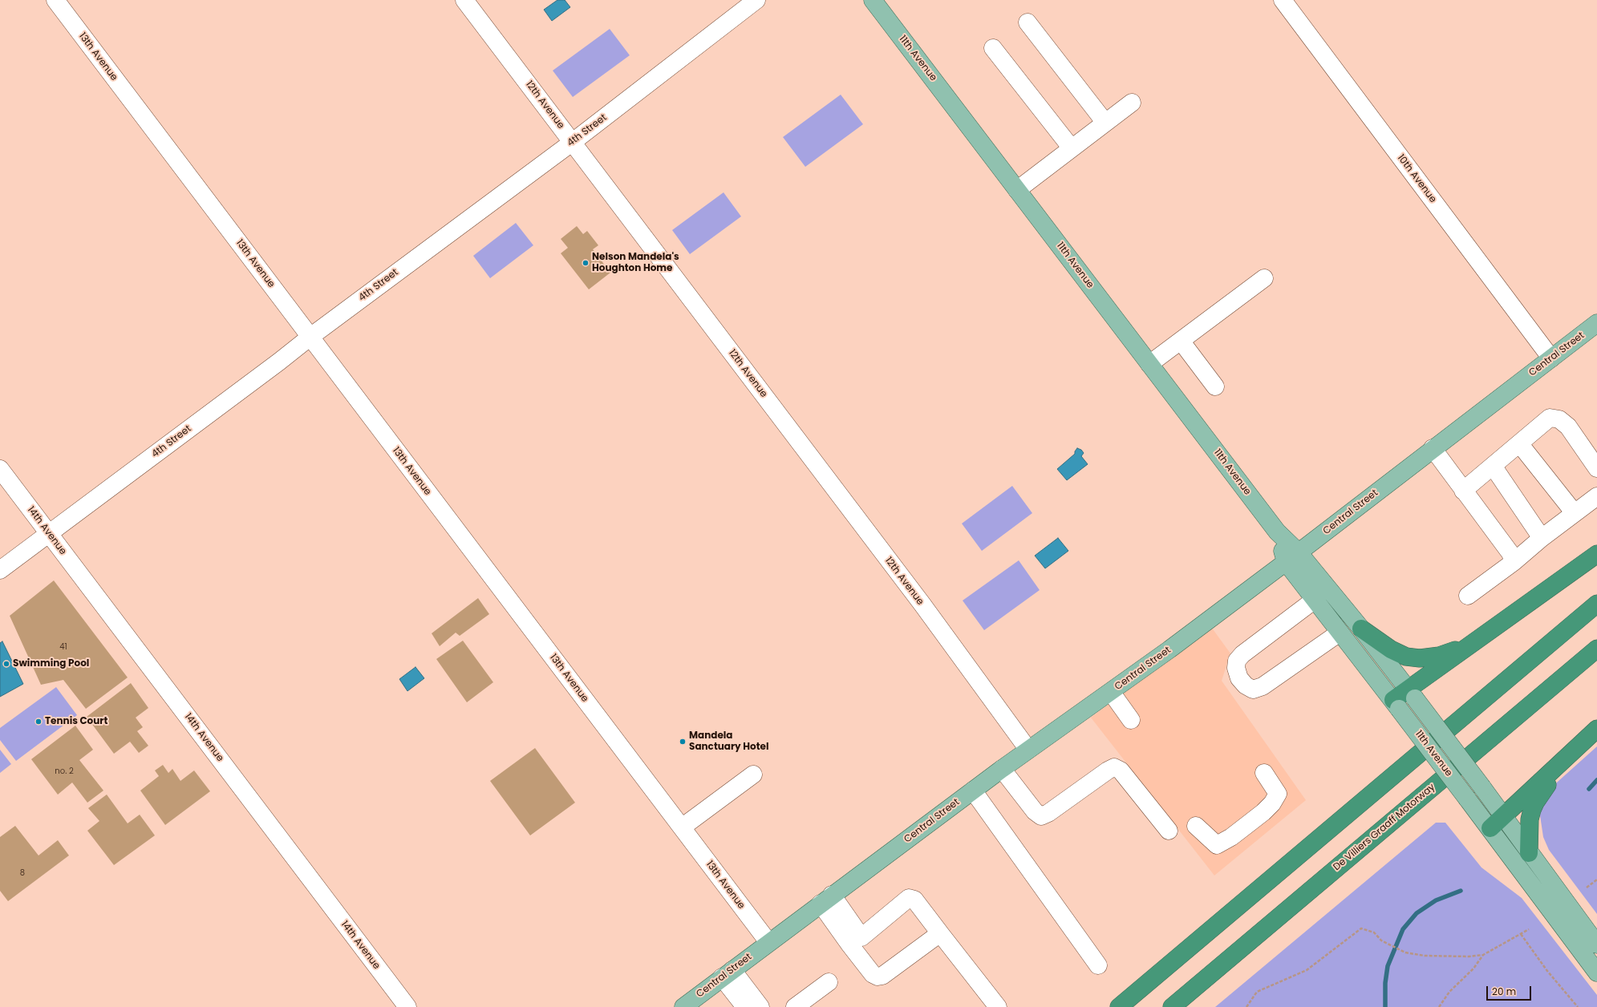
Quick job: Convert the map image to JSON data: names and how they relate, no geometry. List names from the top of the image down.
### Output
{
  "streets": {
    "highway": ["De Villiers Graaff Motorway"],
    "main road": ["11th Avenue", "Central Street"],
    "street": [
      "13th Avenue",
      "12th Avenue",
      "4th Street",
      "10th Avenue",
      "14th Avenue"
    ]
  },
  "crossings": [
    ["13th Avenue", "4th Street"],
    ["13th Avenue", "Central Street"],
    ["11th Avenue", "Central Street"],
    ["12th Avenue", "4th Street"],
    ["12th Avenue", "Central Street"],
    ["4th Street", "14th Avenue"],
    ["10th Avenue", "Central Street"]
  ],
  "places": [
    "Nelson Mandela's Houghton Home",
    "Swimming Pool",
    "Tennis Court",
    "Mandela Sanctuary Hotel"
  ],
  "house_numbers": ["41", "no. 2", "8"],
  "scale_bar": "20 m"
}
